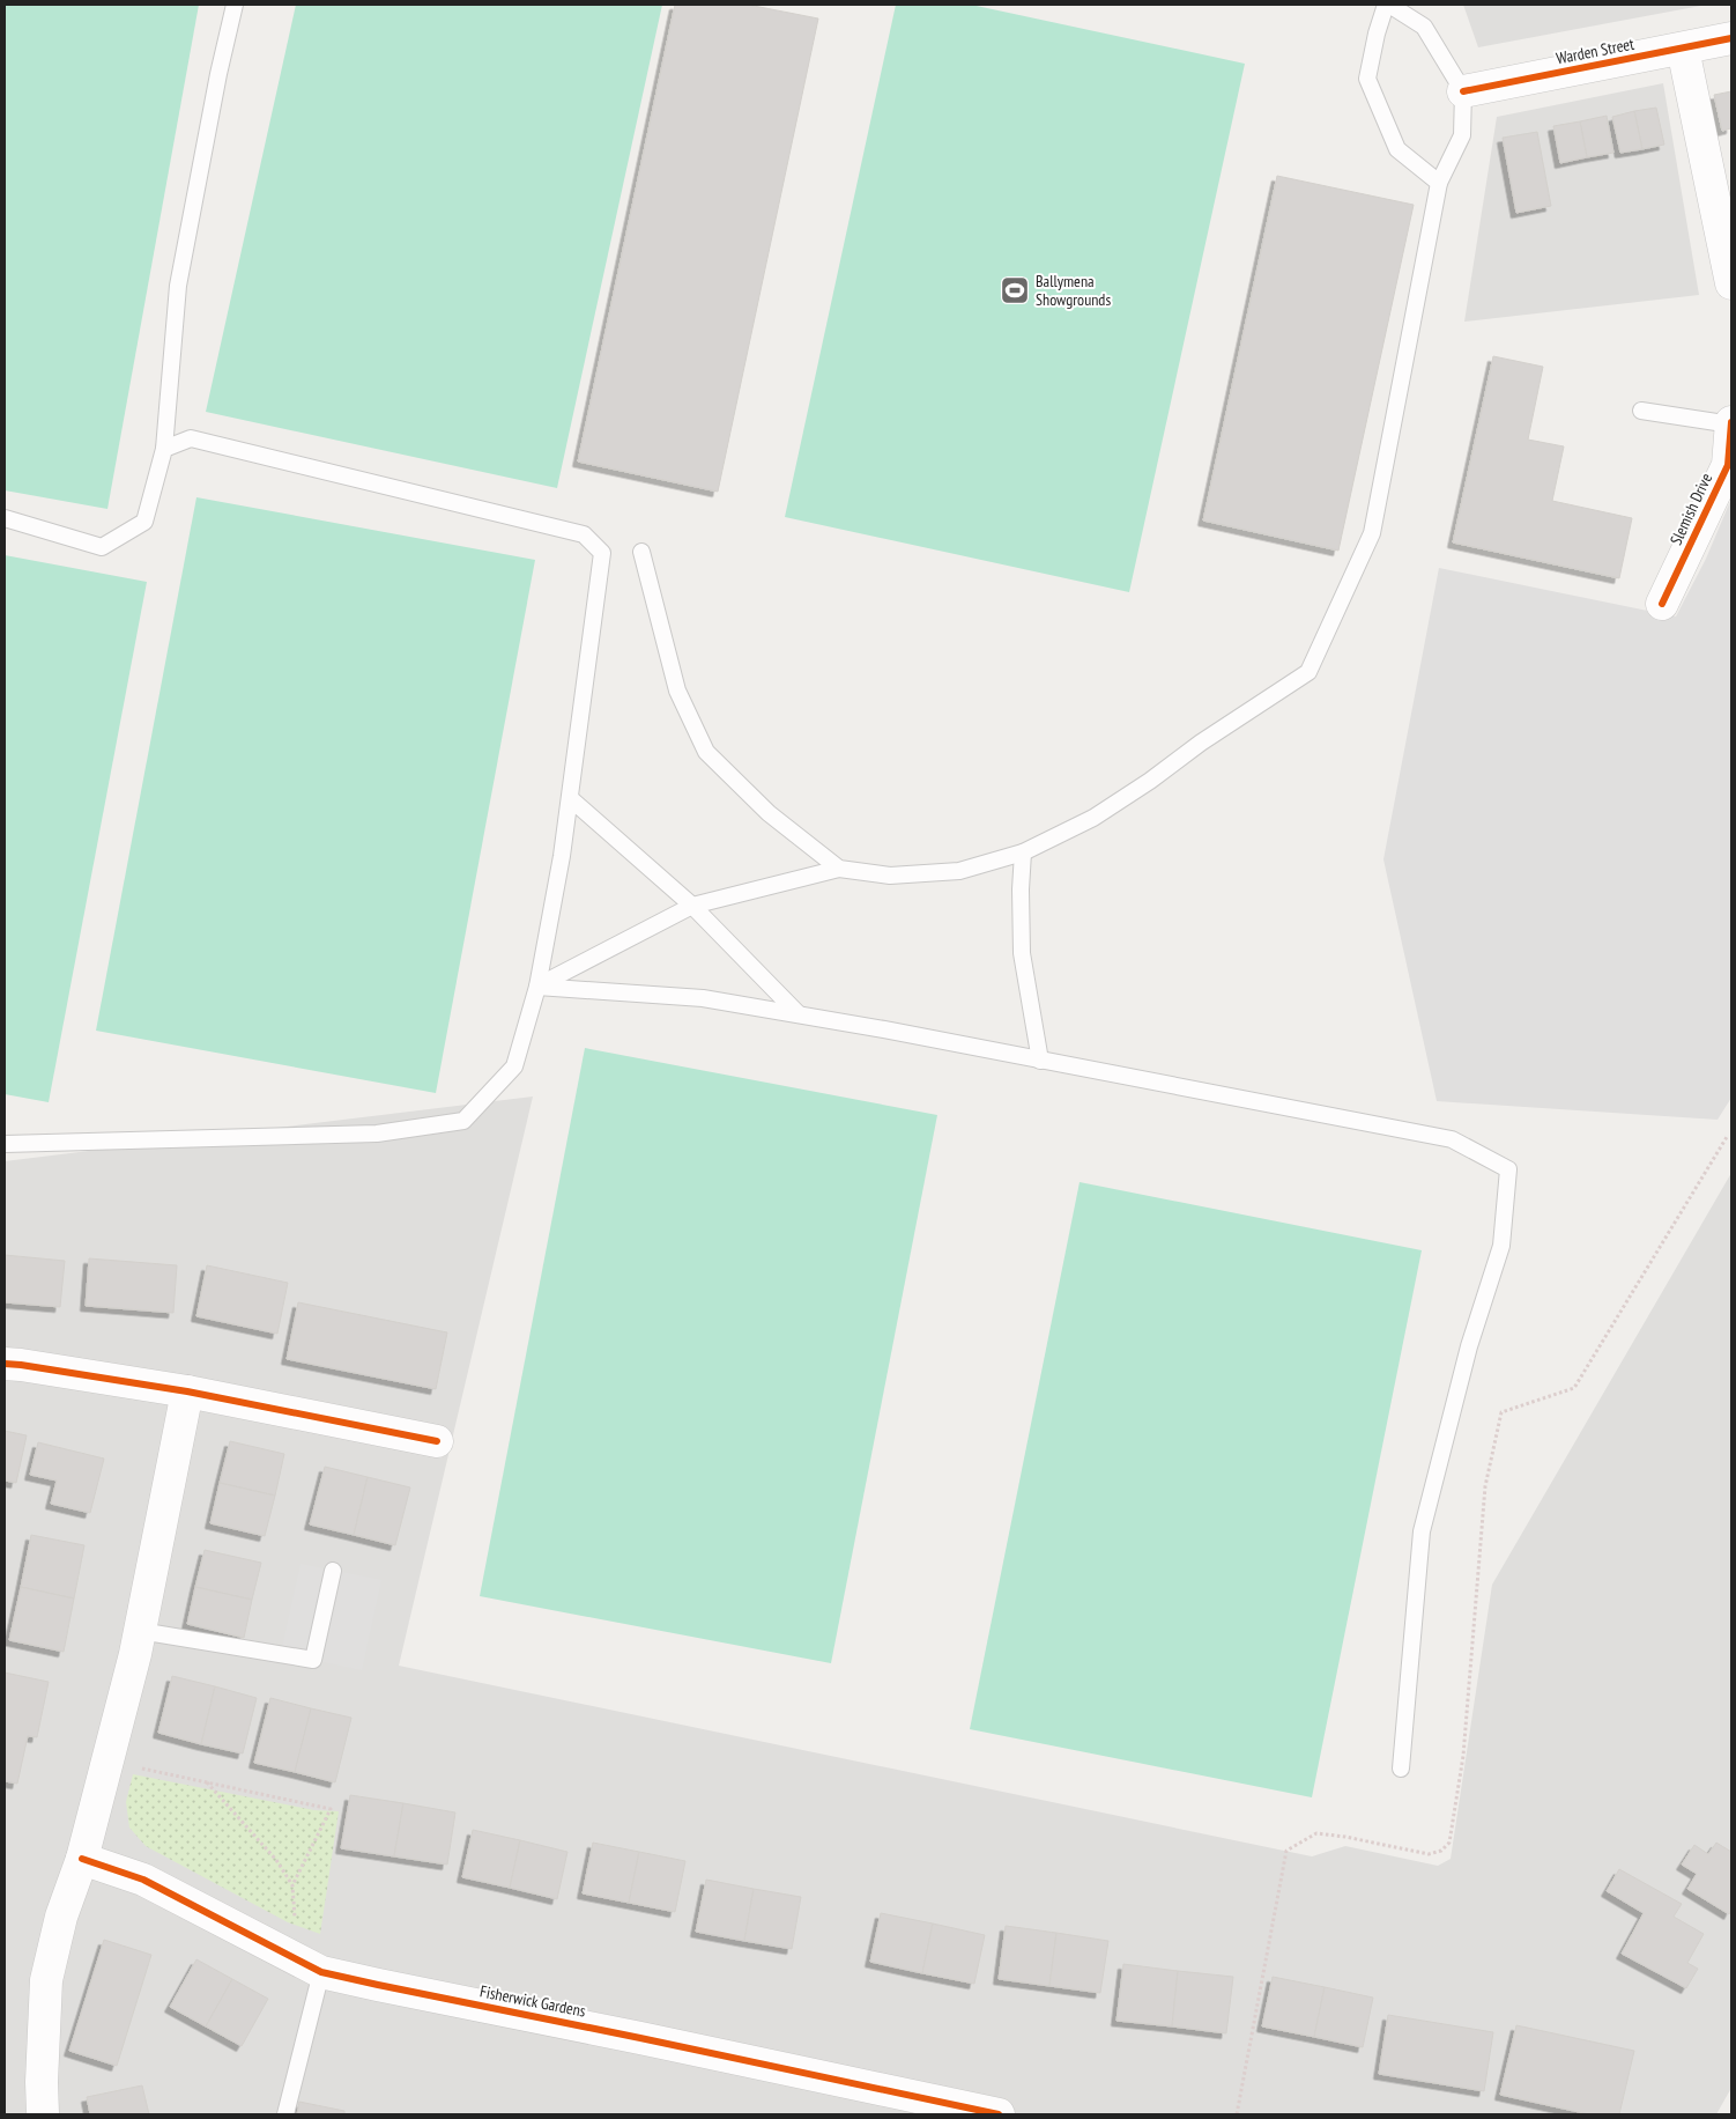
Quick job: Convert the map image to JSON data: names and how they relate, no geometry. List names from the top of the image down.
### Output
{
  "streets": {
    "street": ["Warden Street", "Slemish Drive", "Fisherwick Gardens"]
  },
  "places": {
    "sports": ["Ballymena Showgrounds"]
  }
}
